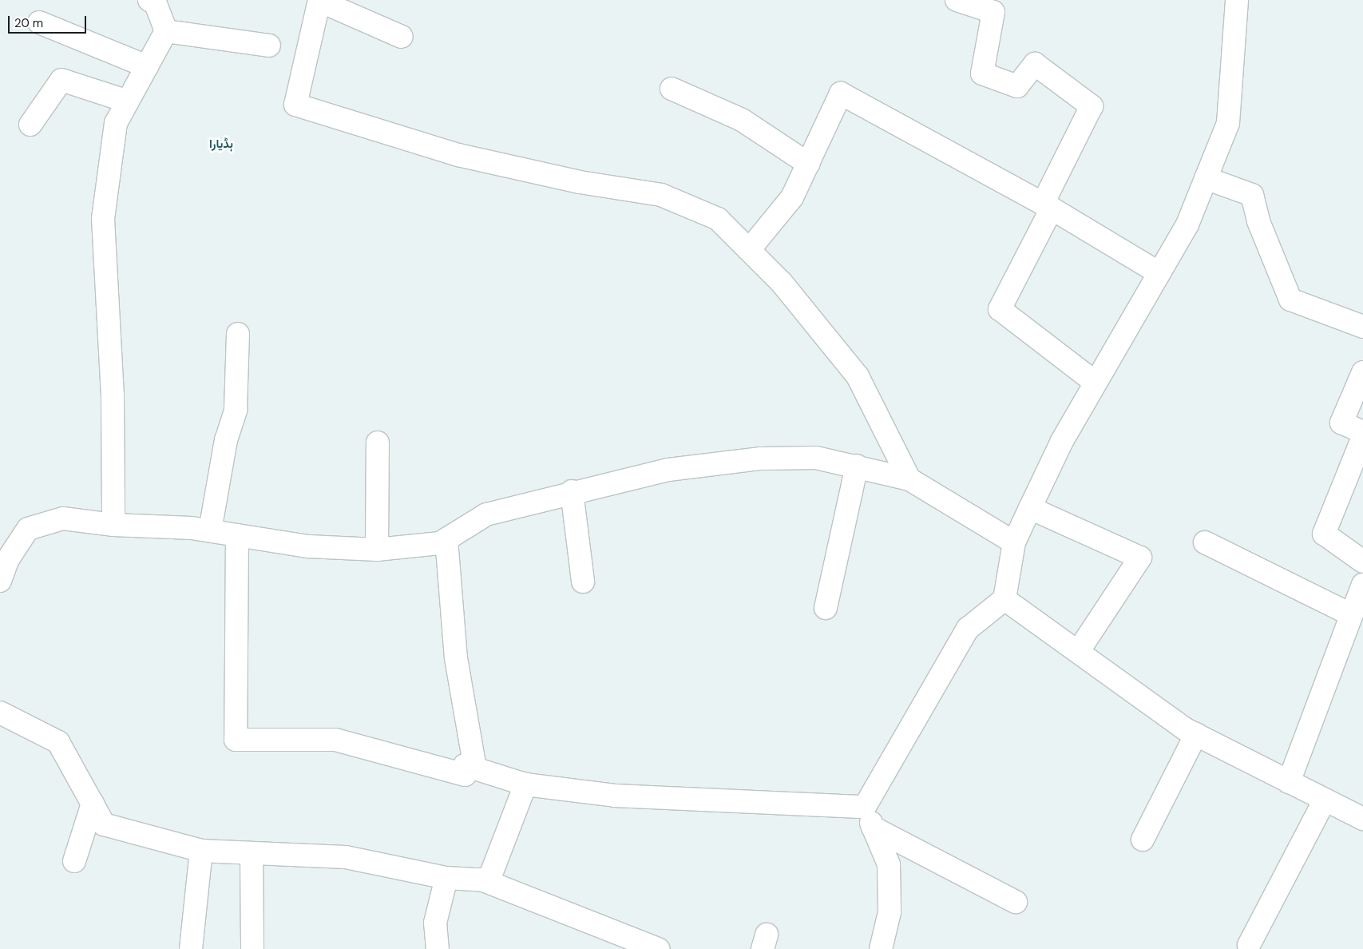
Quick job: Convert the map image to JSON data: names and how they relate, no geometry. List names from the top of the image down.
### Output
{
  "districts": ["ہڈیارا"],
  "scale_bar": "20 m"
}
